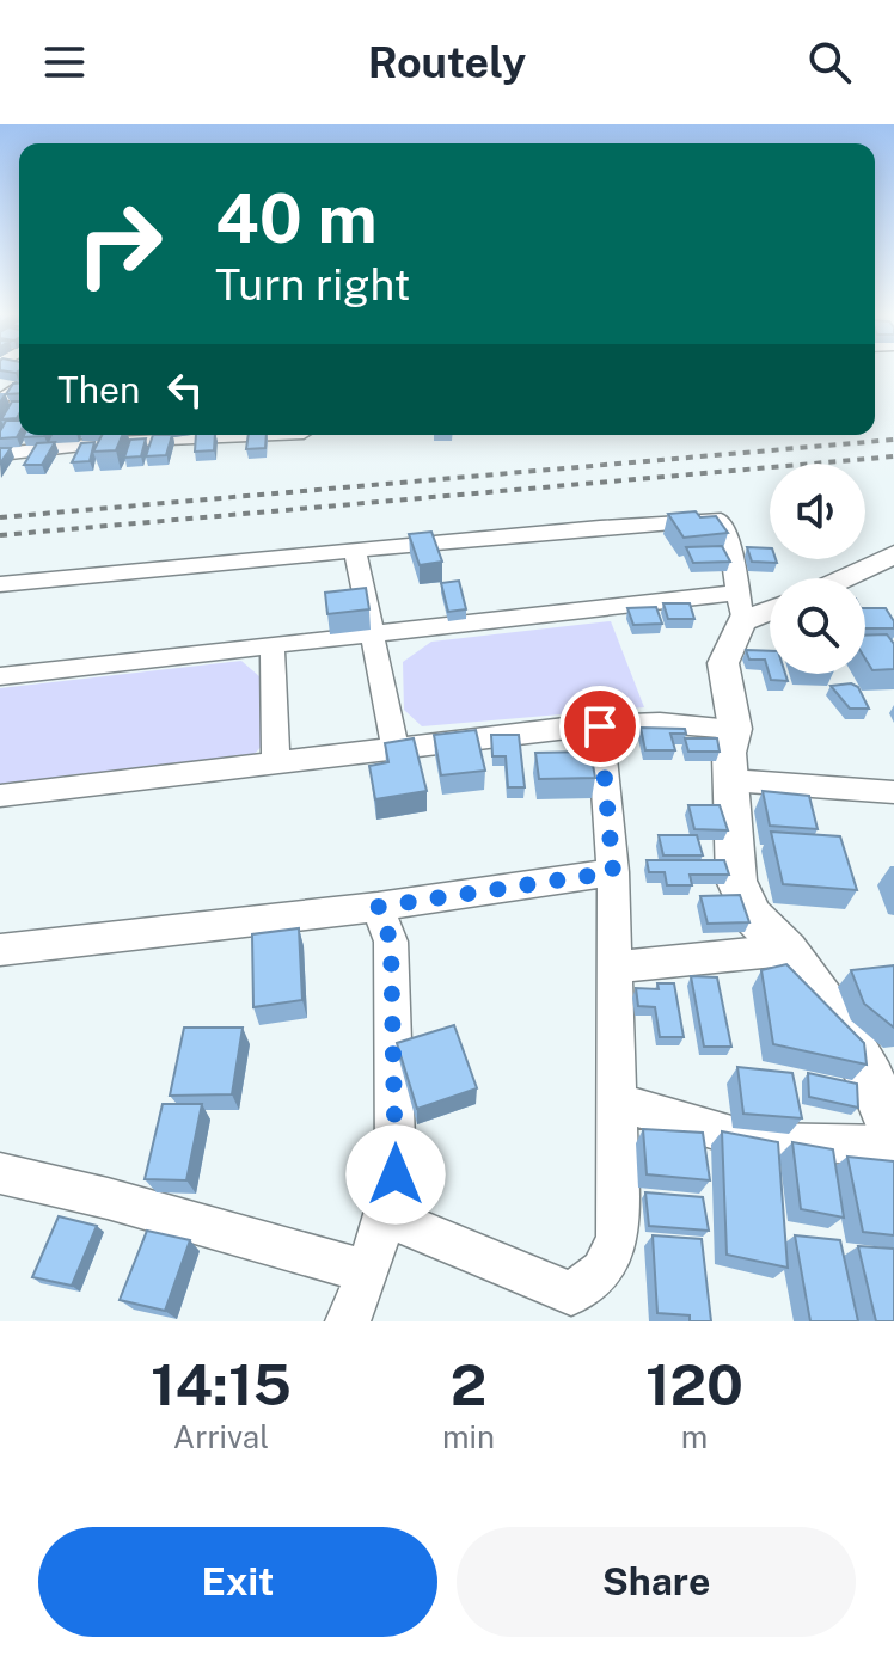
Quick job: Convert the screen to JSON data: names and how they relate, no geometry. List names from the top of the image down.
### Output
{
  "page": {
    "header": "Routely",
    "turn": ["40 m", "Turn right"],
    "then": "Then",
    "eta": [
      "14:15",
      "Arrival",
      "2",
      "min",
      "120",
      "m"
    ],
    "buttons": ["Exit", "Share"]
  }
}
